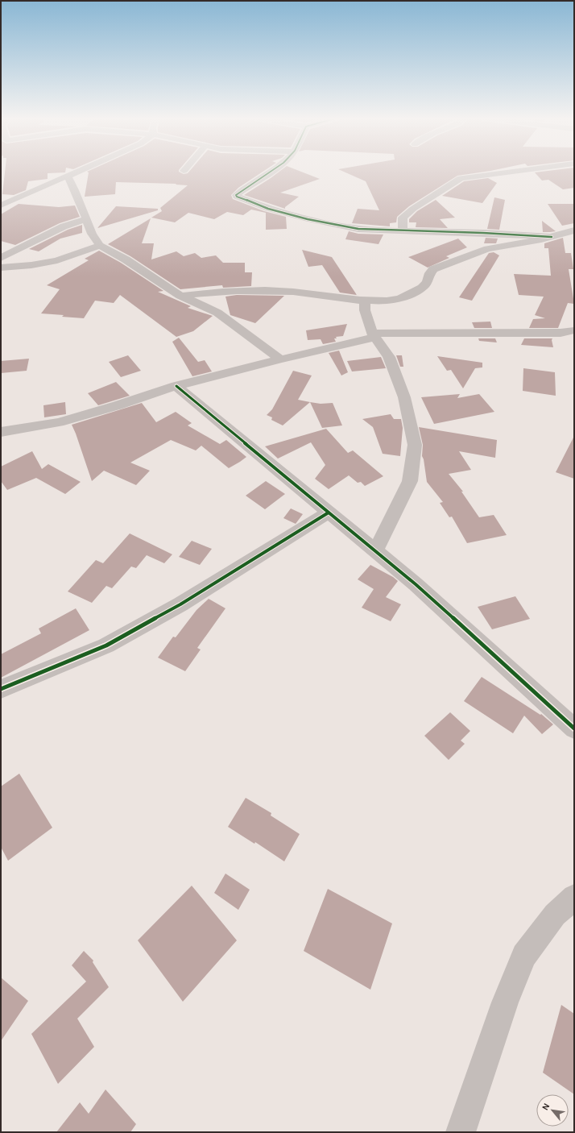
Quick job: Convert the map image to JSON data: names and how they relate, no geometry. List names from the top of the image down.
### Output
{
  "north": "top left"
}
